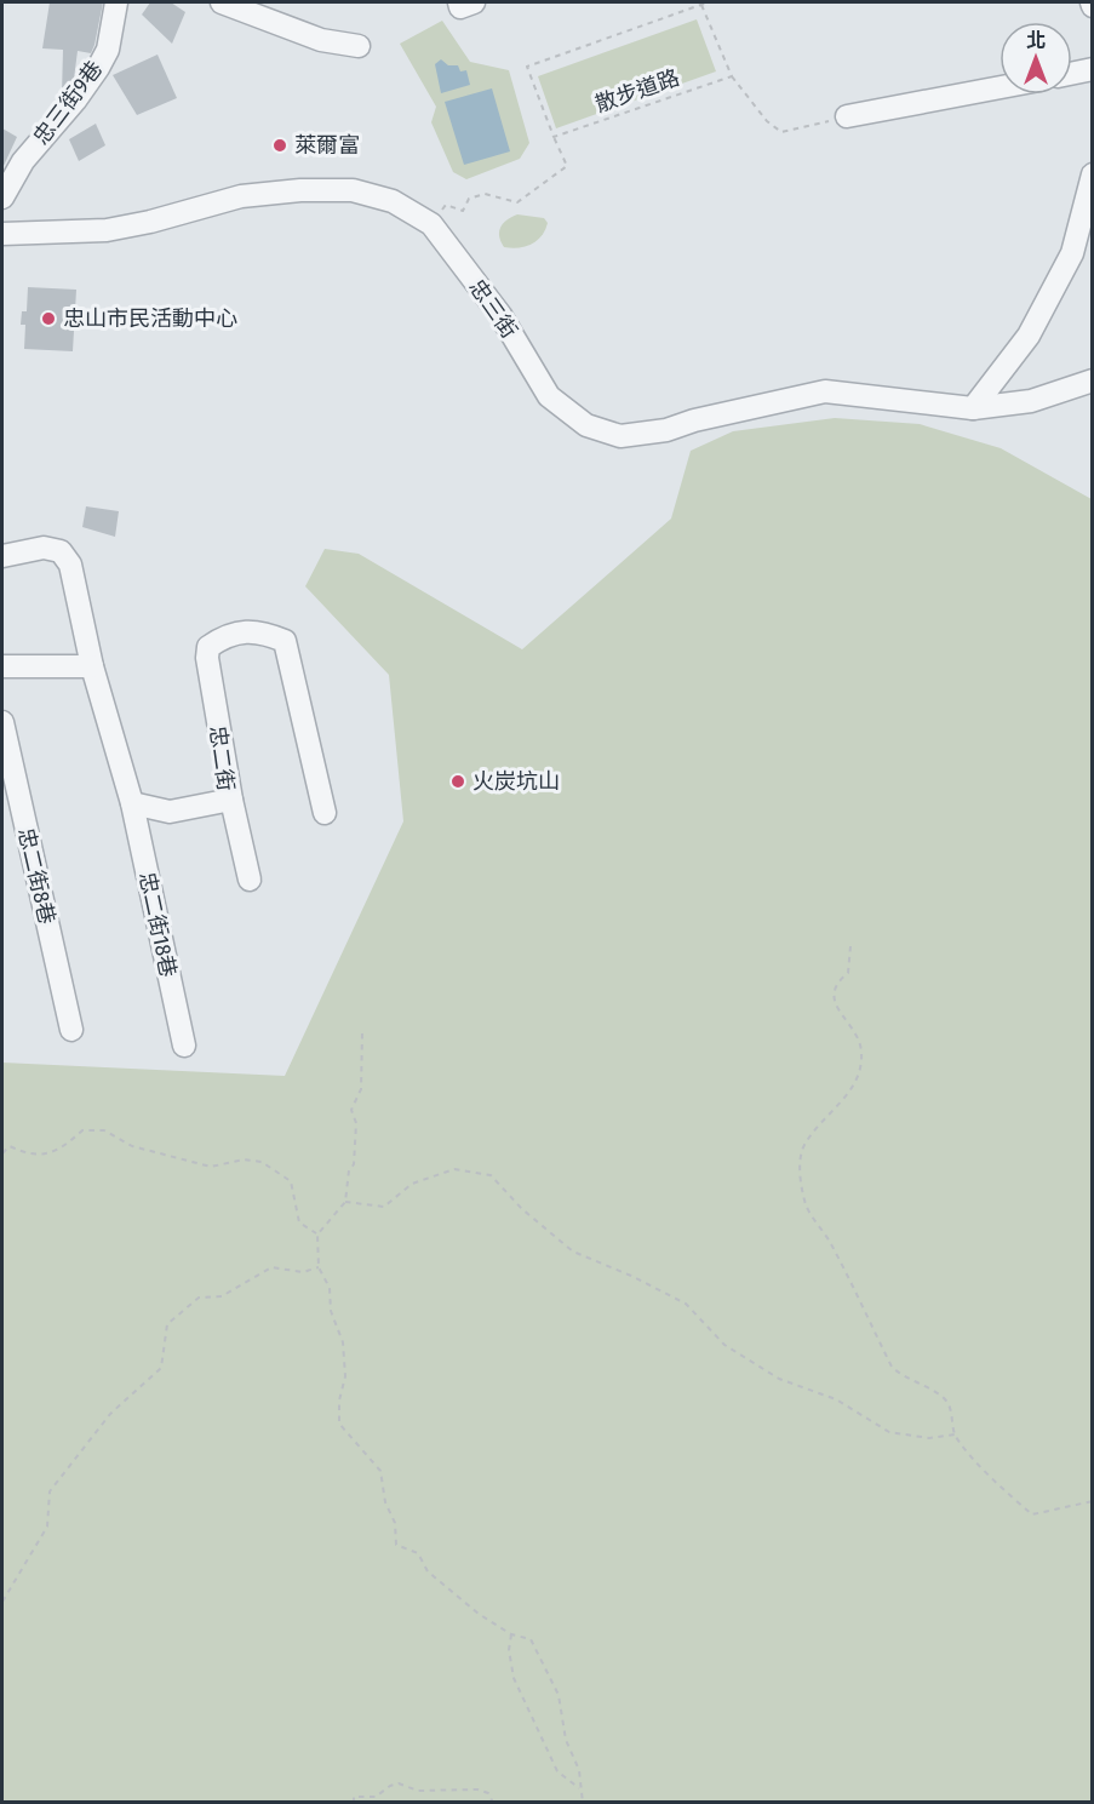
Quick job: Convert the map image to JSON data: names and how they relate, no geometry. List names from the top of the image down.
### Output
{
  "streets": {
    "street": [
      "忠三街9巷",
      "忠三街",
      "忠二街",
      "忠二街8巷",
      "忠二街18巷"
    ],
    "path": ["散步道路"]
  },
  "crossings": [
    ["忠二街", "忠二街18巷"]
  ],
  "places": ["萊爾富", "忠山市民活動中心", "火炭坑山"],
  "north": "top"
}
